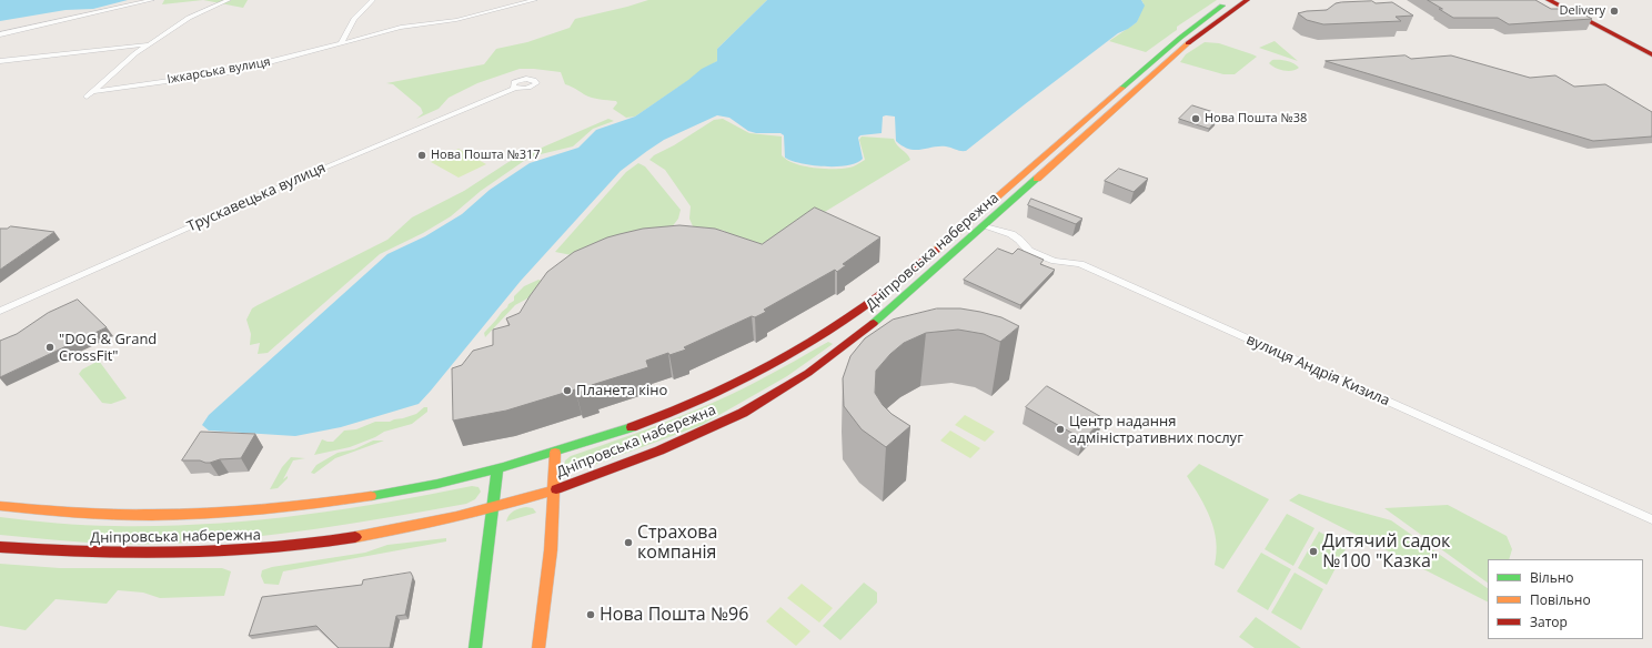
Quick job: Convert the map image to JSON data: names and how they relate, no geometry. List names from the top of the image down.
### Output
{
  "streets": {
    "main road": ["Дніпровська набережна"],
    "street": ["Іжкарська вулиця", "Трускавецька вулиця", "вулиця Андрія Кизила"]
  },
  "crossings": [
    ["Дніпровська набережна", "вулиця Андрія Кизила"]
  ],
  "places": [
    "Delivery",
    "Нова Пошта №38",
    "Нова Пошта №317",
    "\"DOG & Grand CrossFit\"",
    "Планета кіно",
    "Центр надання адміністративних послуг",
    "Страхова компанія",
    "Дитячий садок №100 \"Казка\"",
    "Нова Пошта №96"
  ],
  "legend": ["Вільно", "Повільно", "Затор"]
}
